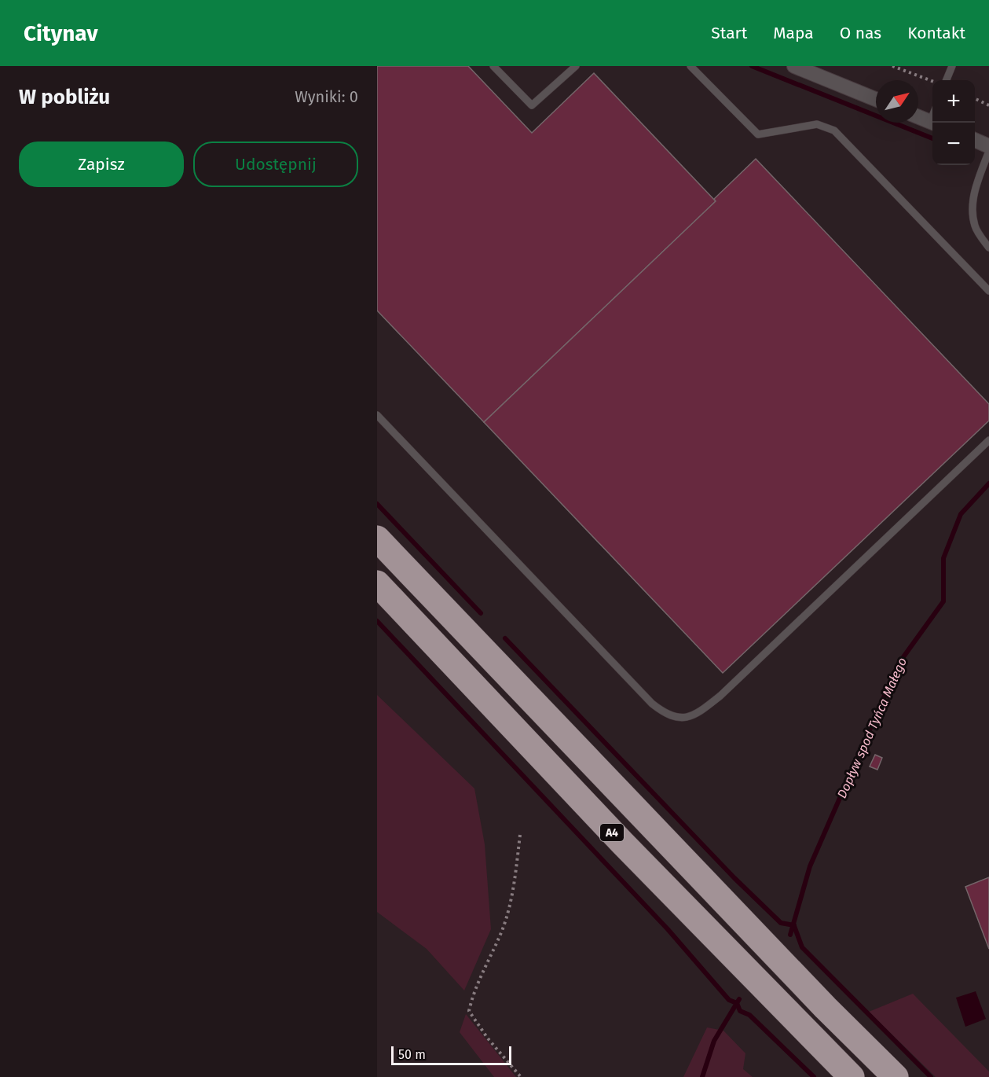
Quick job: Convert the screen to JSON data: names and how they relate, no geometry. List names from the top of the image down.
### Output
{
  "streets": {
    "highway": ["A4"]
  },
  "water": ["Dopływ spod Tyńca Małego"],
  "scale_bar": "50 m",
  "north": "top right",
  "page": {
    "header": "Citynav",
    "nav": [
      "Start",
      "Mapa",
      "O nas",
      "Kontakt"
    ],
    "heading": ["W pobliżu", "Wyniki: 0"],
    "map_buttons": ["+", "−"],
    "buttons": ["Zapisz", "Udostępnij"],
    "scale": "50 m"
  }
}
